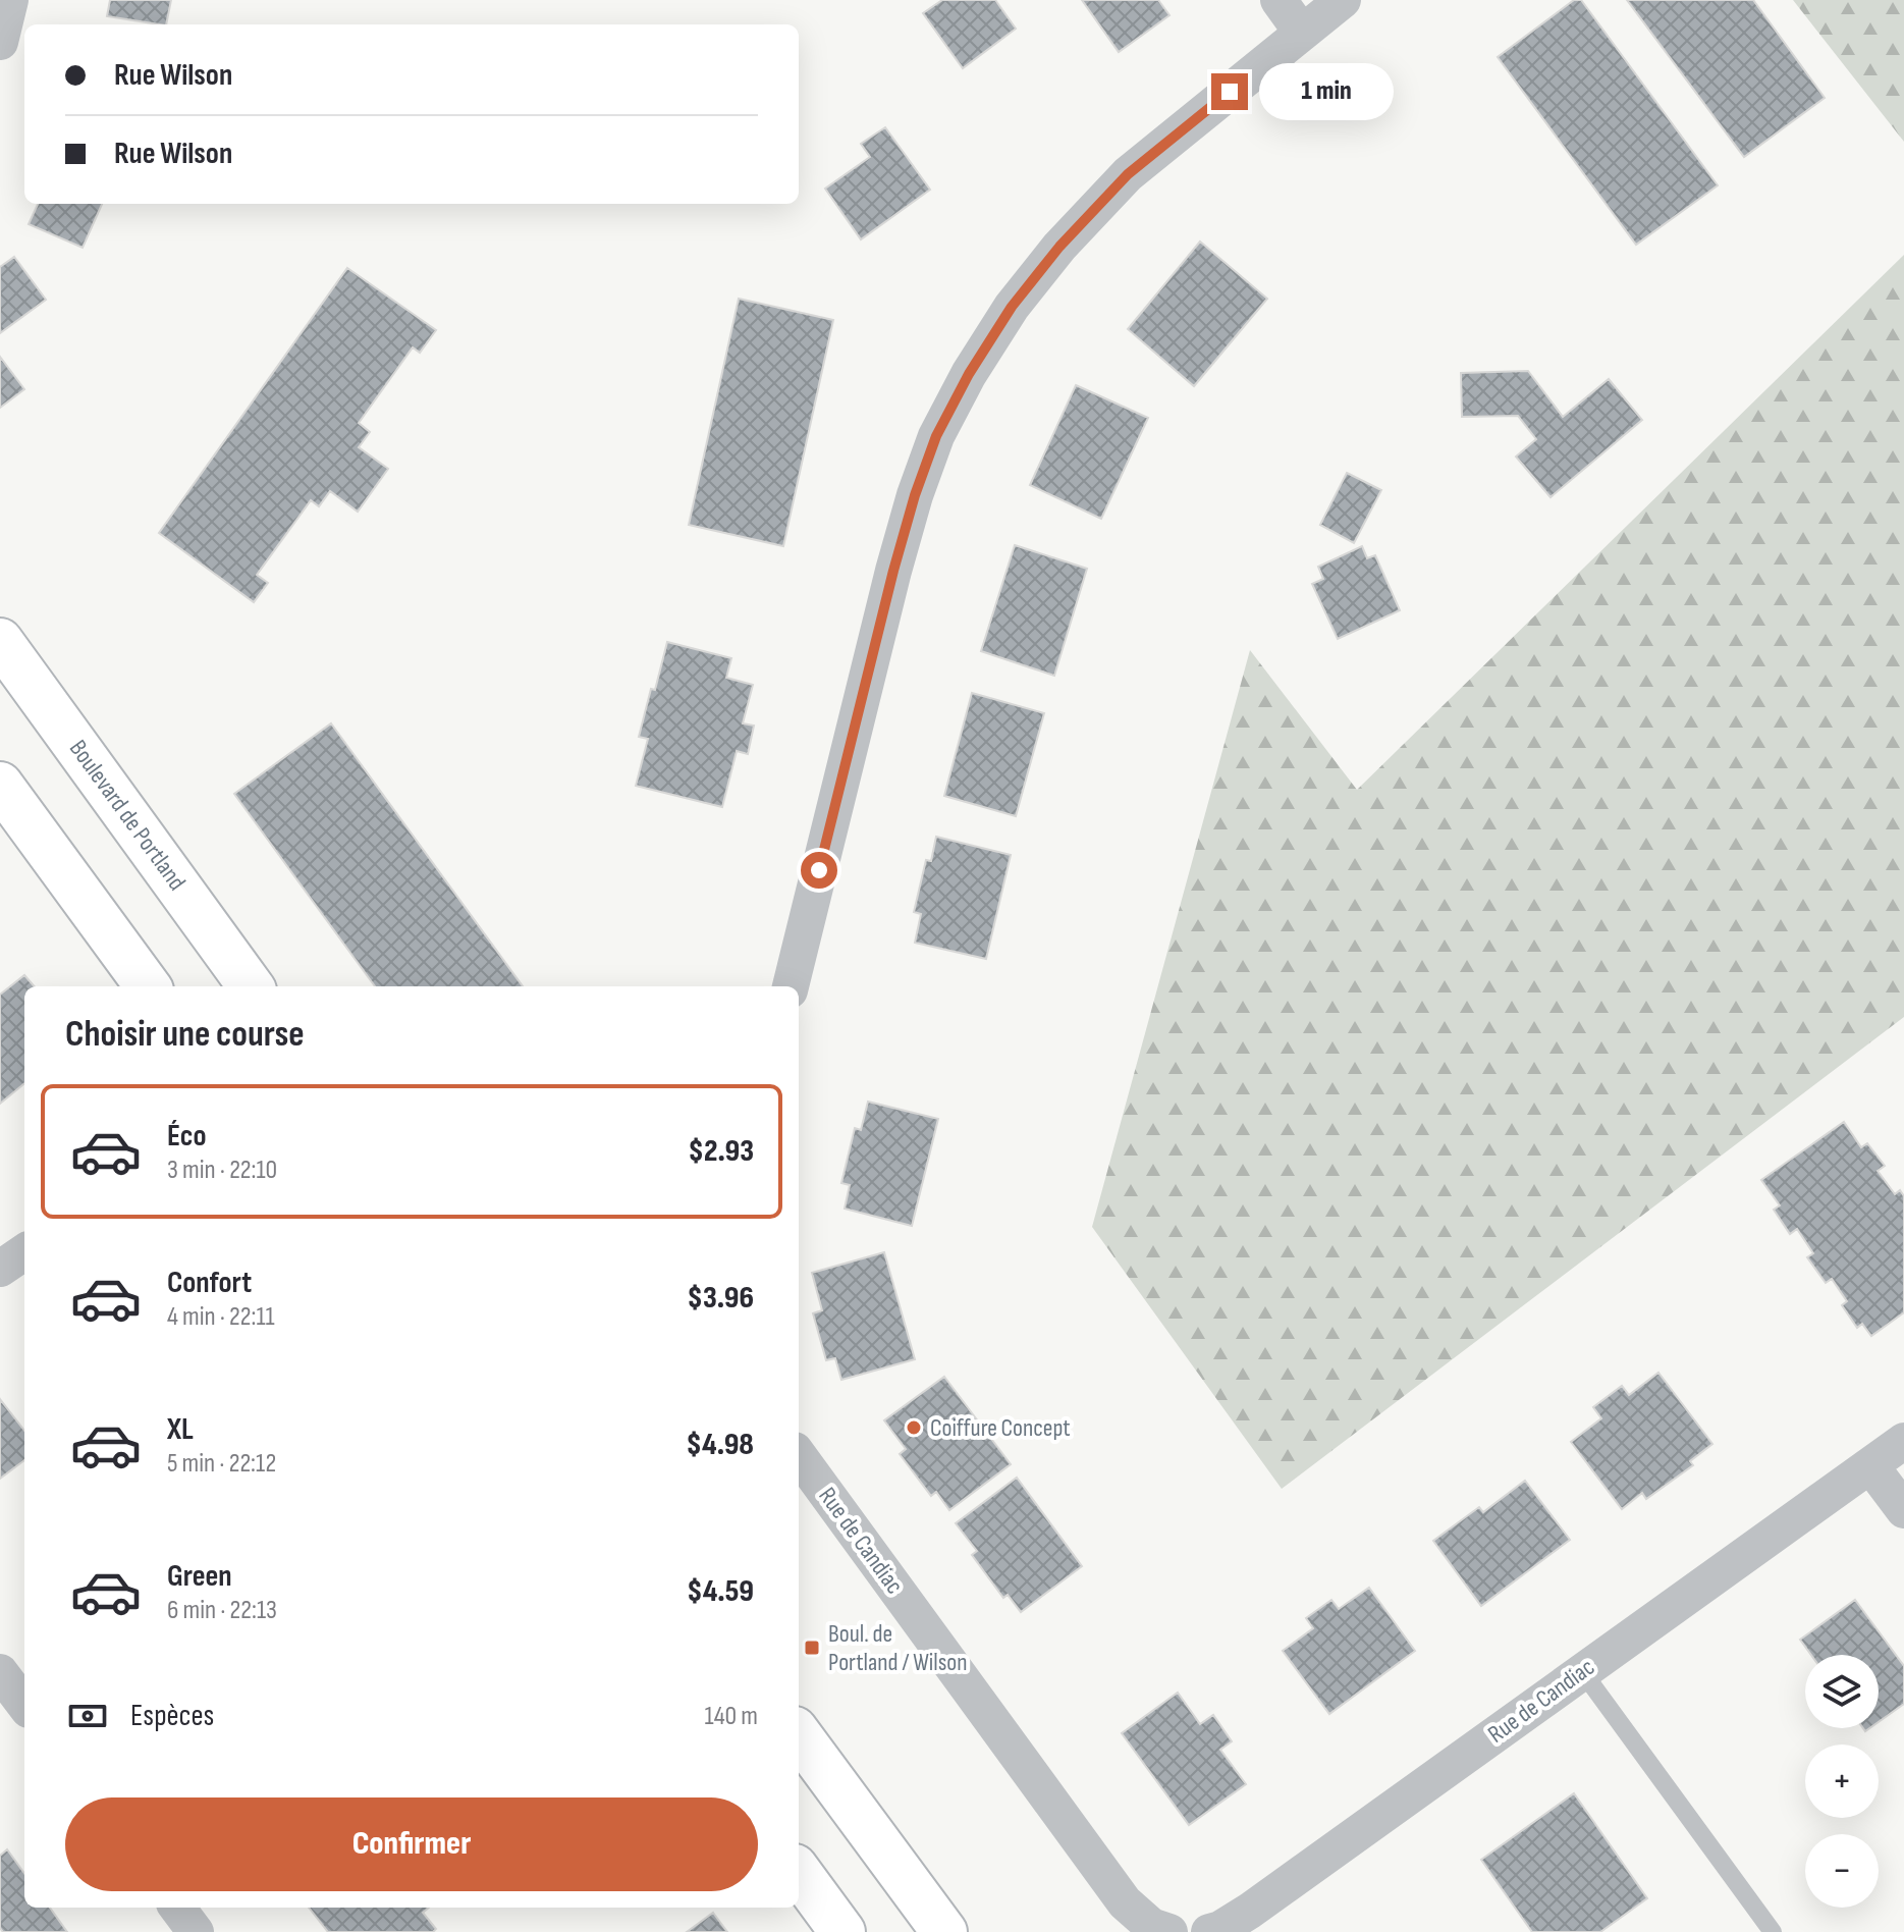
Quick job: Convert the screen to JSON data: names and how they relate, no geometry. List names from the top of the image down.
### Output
{
  "streets": {
    "main road": ["Boulevard de Portland"],
    "street": ["Rue de Candiac"]
  },
  "places": {
    "other": ["Coiffure Concept"],
    "transit": ["Boul. de Portland / Wilson"]
  },
  "page": {
    "banner": ["Rue Wilson", "Rue Wilson"],
    "bubble": "1 min",
    "heading": "Choisir une course",
    "list": [
      {
        "name": "Éco",
        "note": "3 min · 22:10",
        "value": "$2.93"
      },
      {
        "name": "Confort",
        "note": "4 min · 22:11",
        "value": "$3.96"
      },
      {
        "name": "XL",
        "note": "5 min · 22:12",
        "value": "$4.98"
      },
      {
        "name": "Green",
        "note": "6 min · 22:13",
        "value": "$4.59"
      }
    ],
    "map_buttons": ["+", "−"],
    "pay": ["Espèces", "140 m"],
    "buttons": "Confirmer"
  }
}
